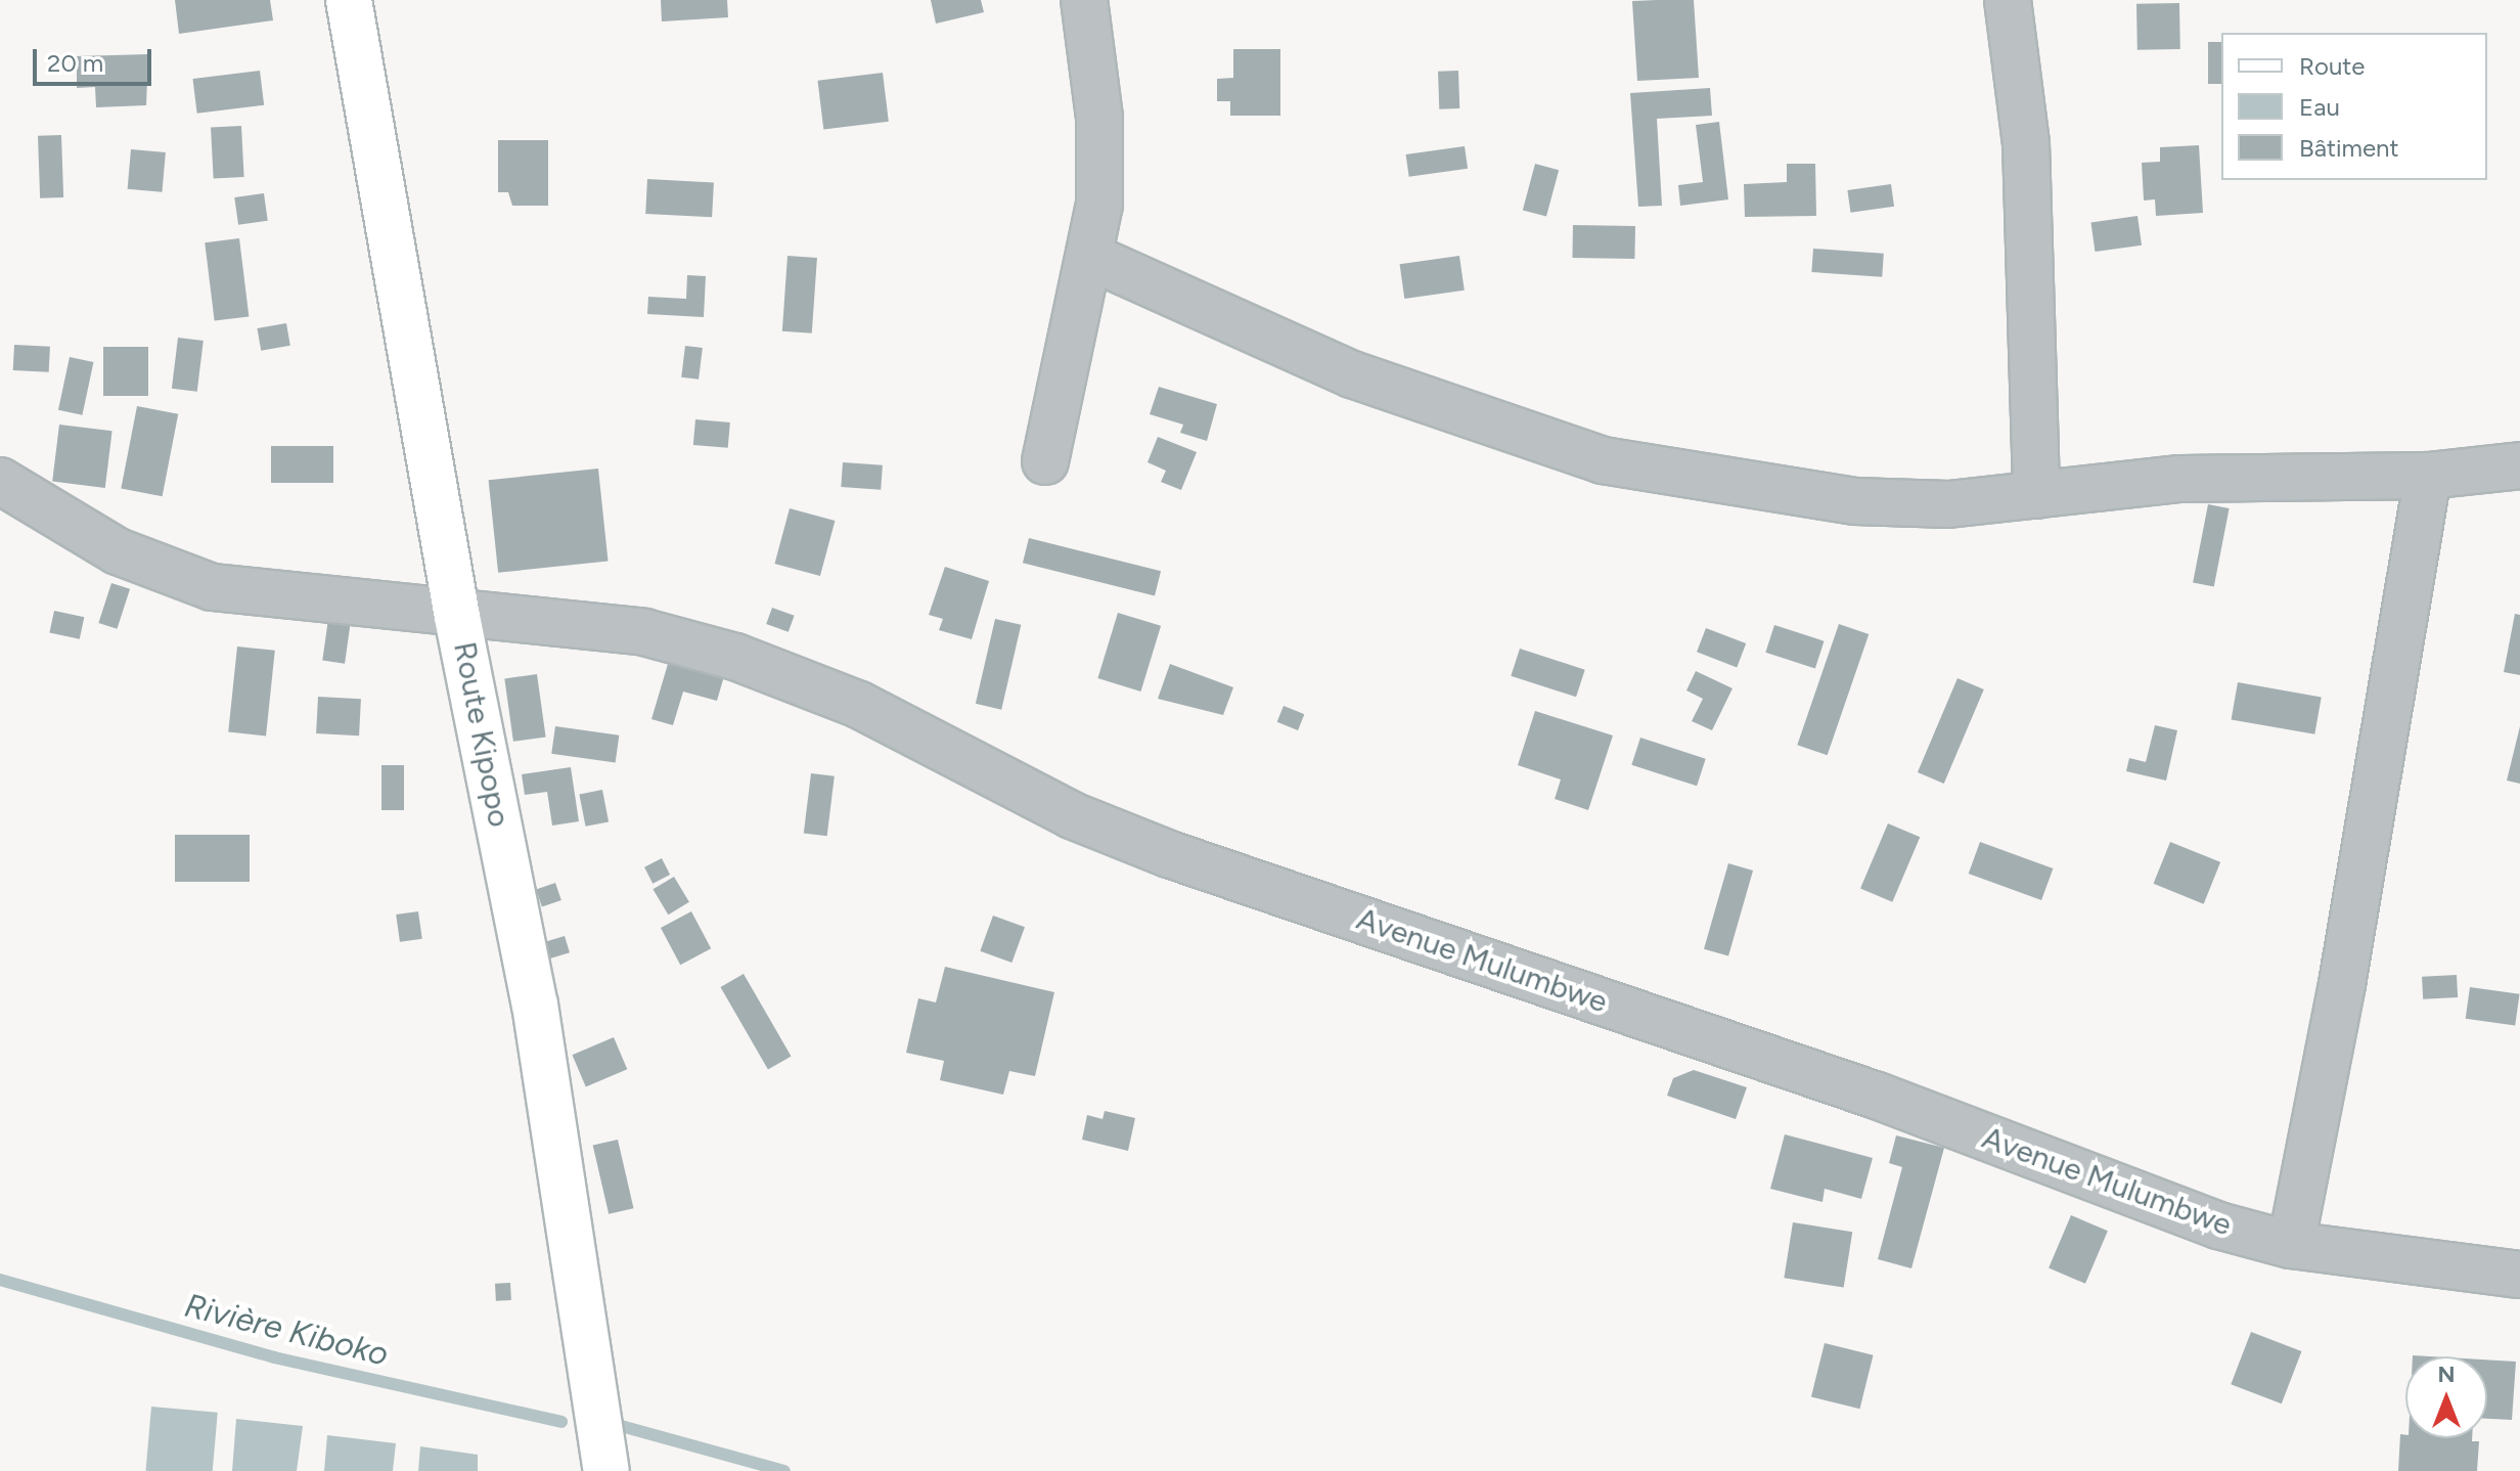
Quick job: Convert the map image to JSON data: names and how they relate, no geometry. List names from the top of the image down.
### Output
{
  "streets": {
    "main road": ["Route Kipopo"],
    "street": ["Avenue Mulumbwe"]
  },
  "crossings": [
    ["Route Kipopo", "Avenue Mulumbwe"]
  ],
  "water": ["Rivière Kiboko"],
  "legend": ["Route", "Eau", "Bâtiment"],
  "scale_bar": "20 m",
  "north": "top"
}
